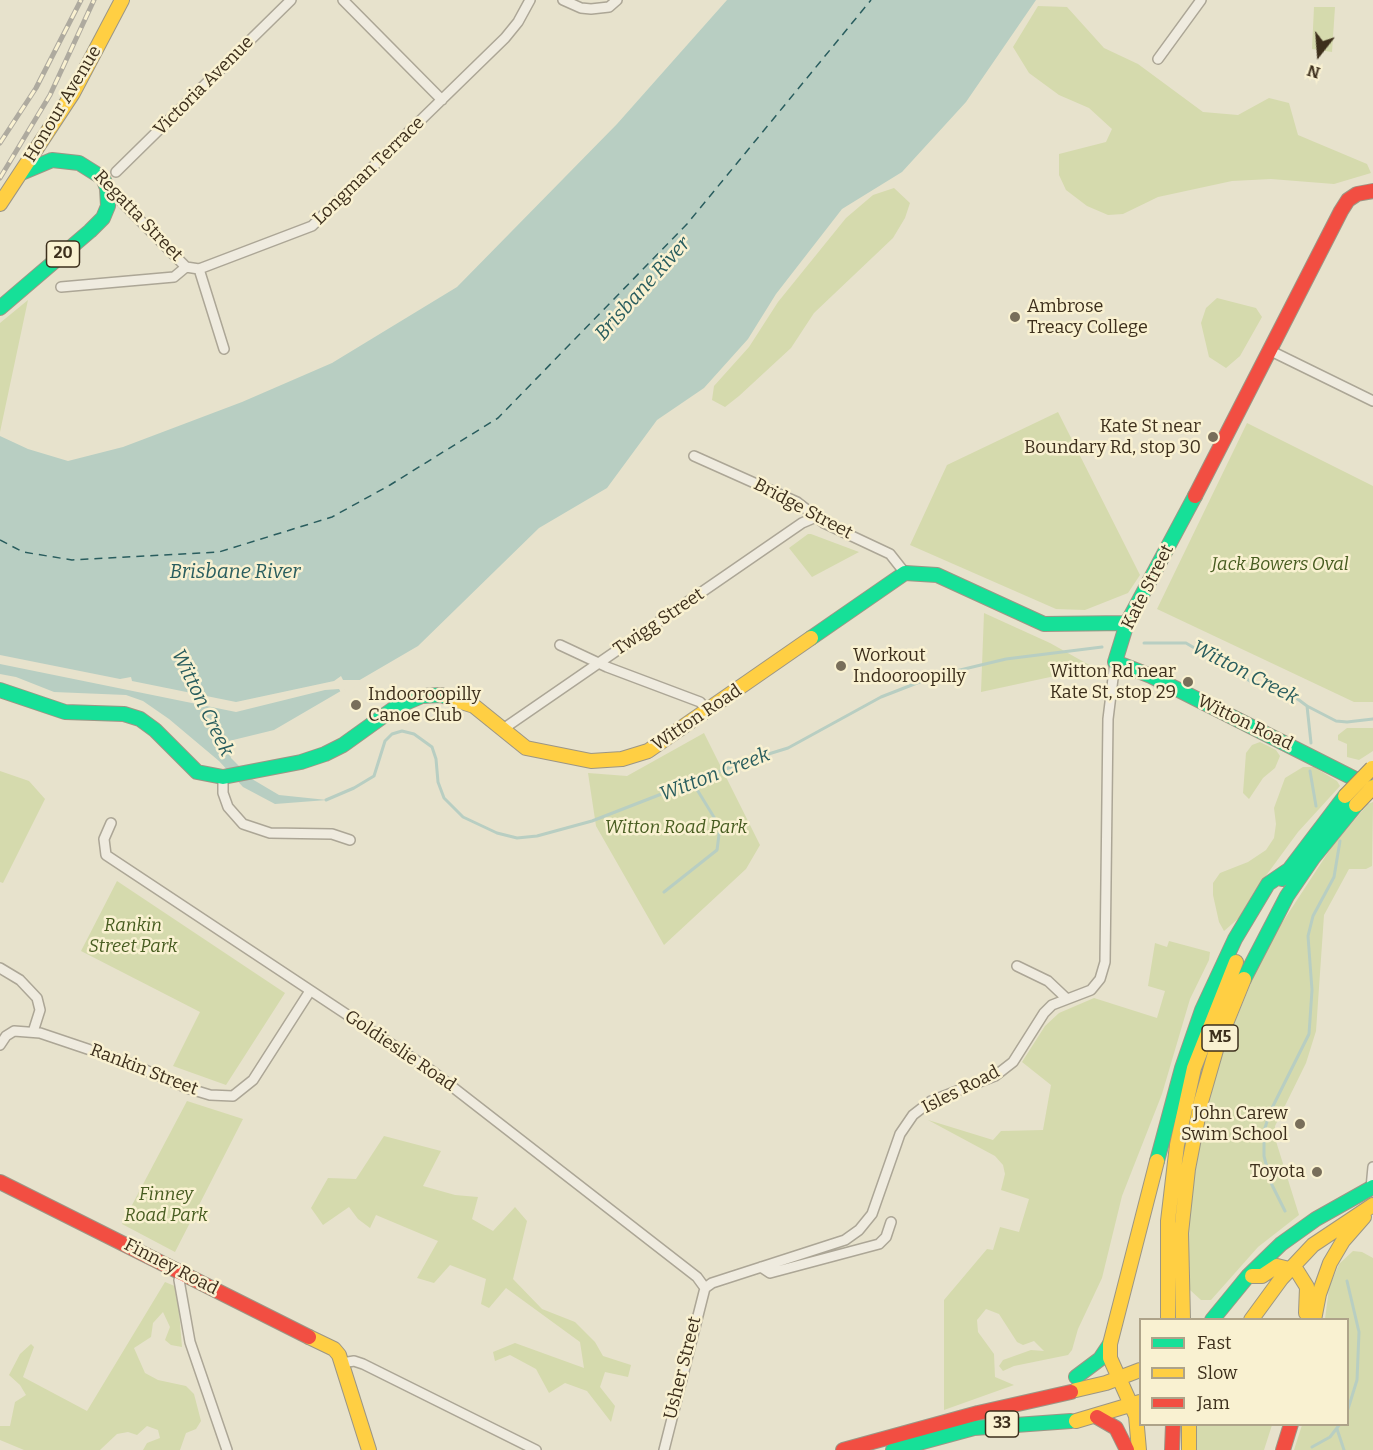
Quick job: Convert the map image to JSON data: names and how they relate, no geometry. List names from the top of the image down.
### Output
{
  "streets": {
    "main road": [
      "Honour Avenue",
      "Regatta Street",
      "20",
      "Kate Street",
      "Witton Road",
      "M5",
      "Finney Road",
      "33"
    ],
    "street": [
      "Victoria Avenue",
      "Longman Terrace",
      "Bridge Street",
      "Twigg Street",
      "Goldieslie Road",
      "Rankin Street",
      "Isles Road",
      "Usher Street"
    ]
  },
  "crossings": [
    ["Honour Avenue", "Regatta Street"],
    ["Longman Terrace", "Regatta Street"],
    ["Regatta Street", "20"],
    ["Bridge Street", "Twigg Street"],
    ["Bridge Street", "Witton Road"],
    ["Kate Street", "Witton Road"],
    ["Kate Street", "Isles Road"],
    ["Twigg Street", "Witton Road"],
    ["Witton Road", "M5"],
    ["Goldieslie Road", "Rankin Street"],
    ["Goldieslie Road", "Isles Road"],
    ["Goldieslie Road", "Usher Street"],
    ["Isles Road", "Usher Street"]
  ],
  "water": ["Brisbane River", "Witton Creek"],
  "parks": [
    "Jack Bowers Oval",
    "Witton Road Park",
    "Rankin Street Park",
    "Finney Road Park"
  ],
  "places": [
    "Ambrose Treacy College",
    "Kate St near Boundary Rd, stop 30",
    "Workout Indooroopilly",
    "Witton Rd near Kate St, stop 29",
    "Indooroopilly Canoe Club",
    "John Carew Swim School",
    "Toyota"
  ],
  "legend": ["Fast", "Slow", "Jam"],
  "north": "bottom"
}
